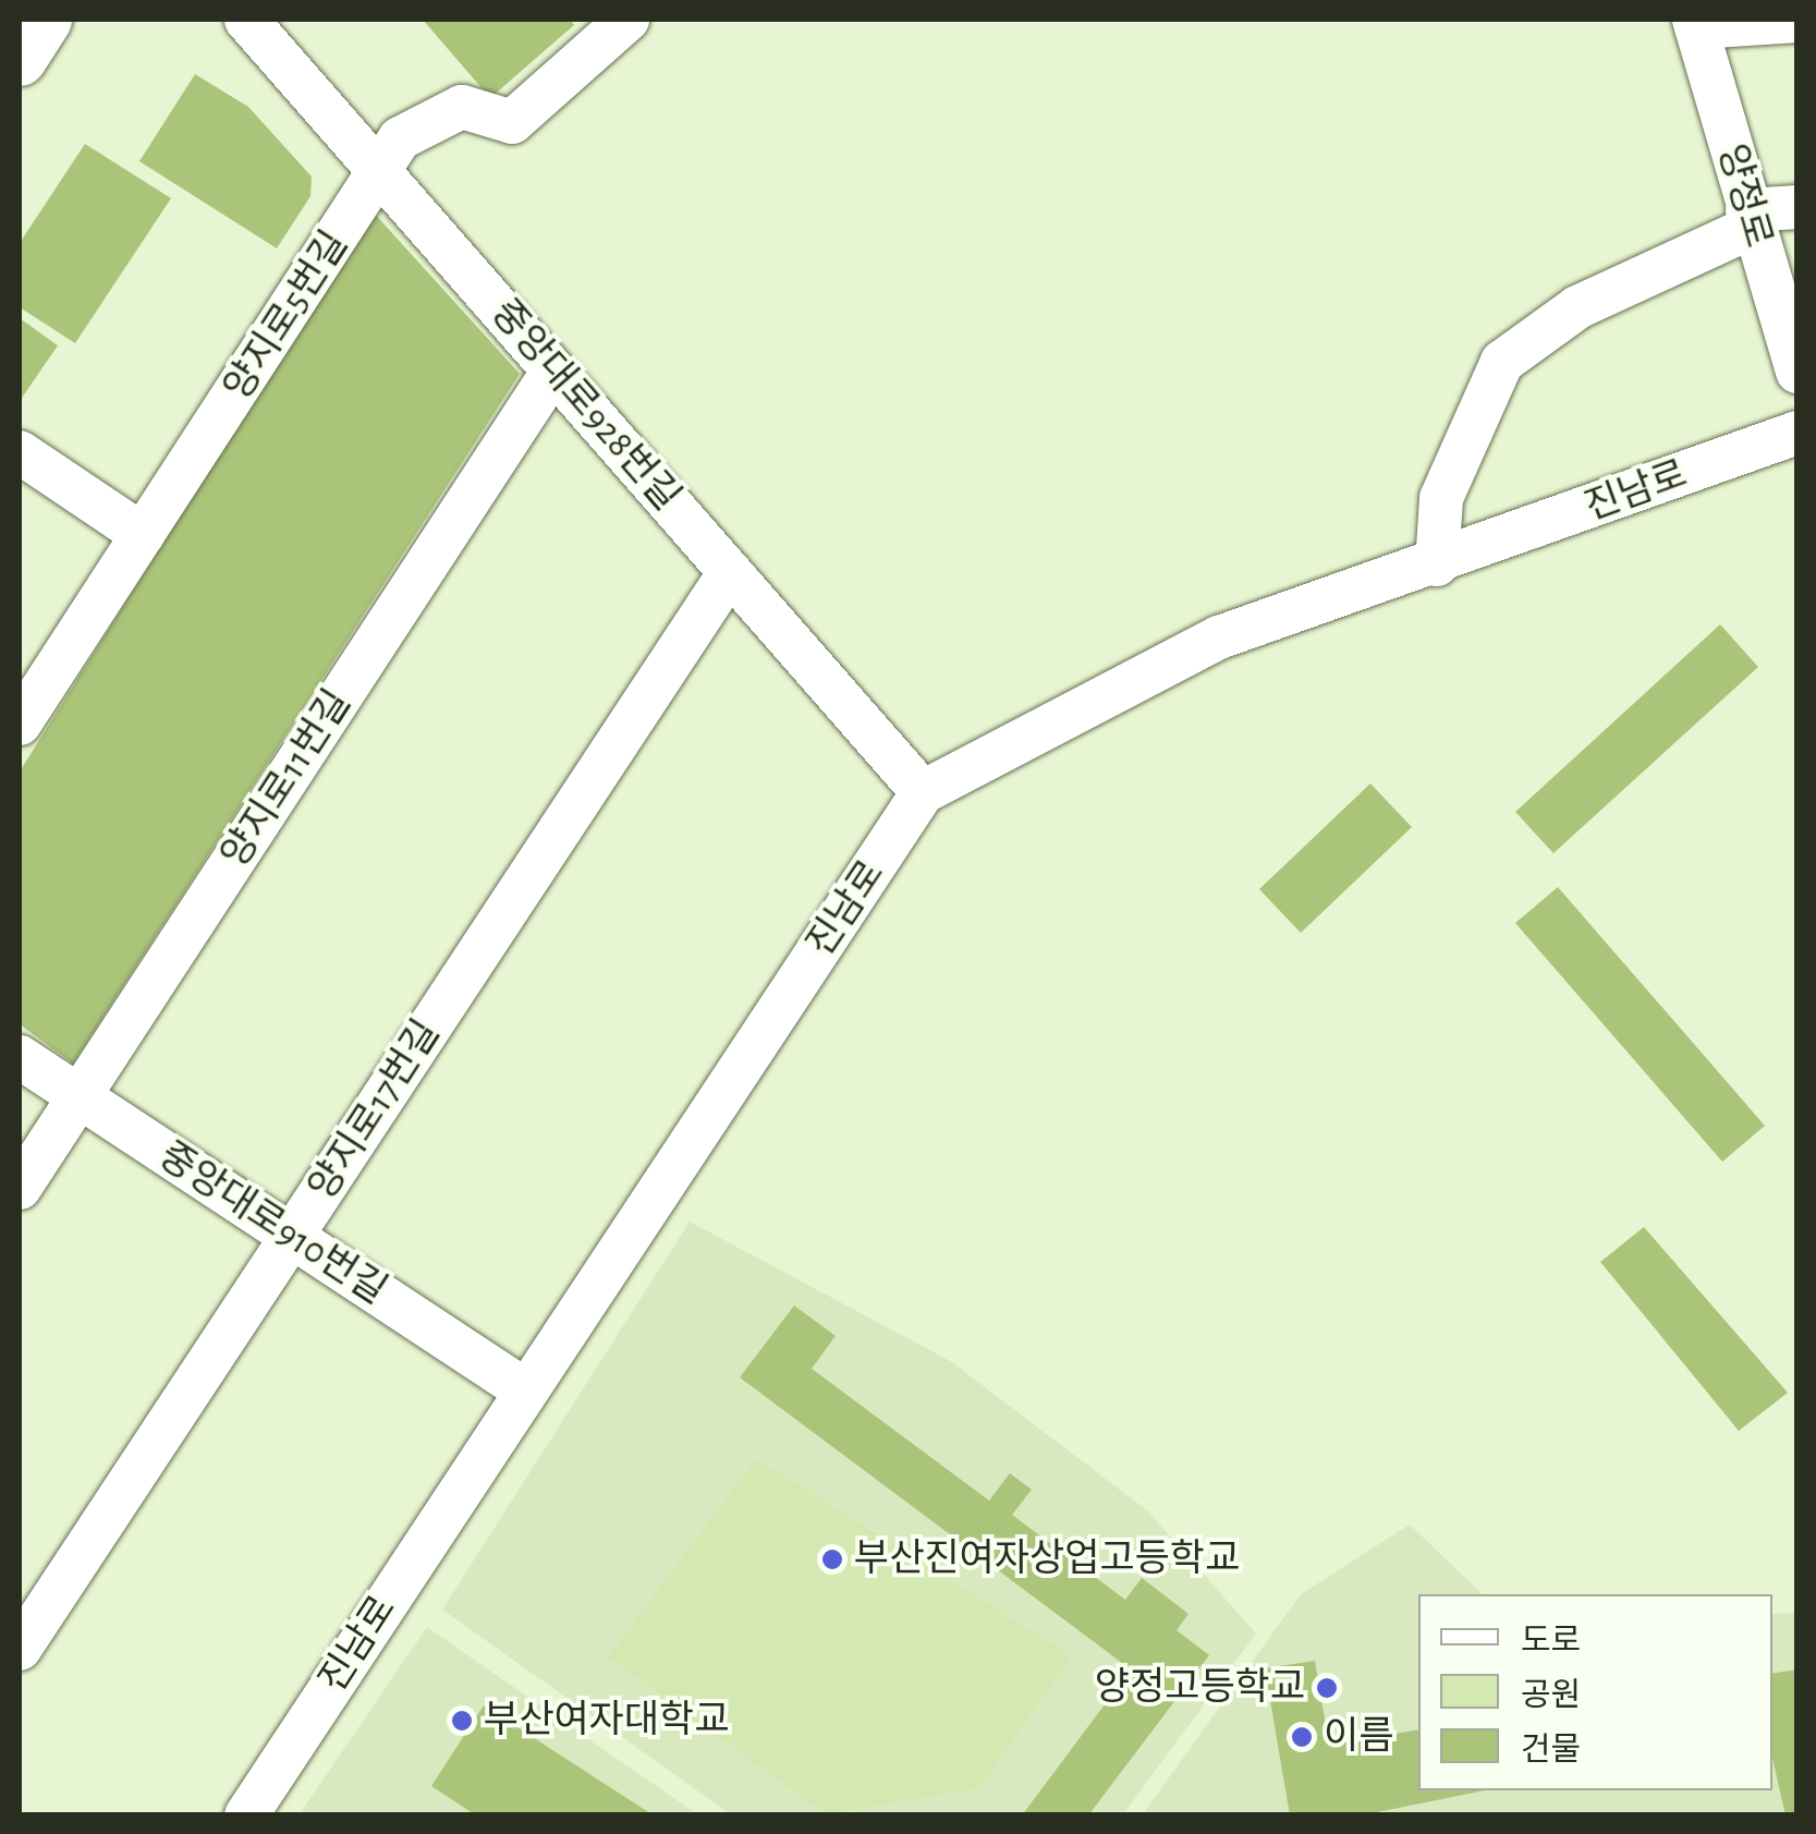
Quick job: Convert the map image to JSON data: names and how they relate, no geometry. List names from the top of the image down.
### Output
{
  "streets": {
    "street": [
      "양정로",
      "양지로5번길",
      "중앙대로928번길",
      "진남로",
      "양지로11번길",
      "양지로17번길",
      "중앙대로910번길"
    ]
  },
  "crossings": [
    ["양지로5번길", "중앙대로928번길"],
    ["중앙대로928번길", "진남로"],
    ["중앙대로928번길", "양지로11번길"],
    ["중앙대로928번길", "양지로17번길"],
    ["진남로", "중앙대로910번길"],
    ["양지로11번길", "중앙대로910번길"],
    ["양지로17번길", "중앙대로910번길"]
  ],
  "places": [
    "부산진여자상업고등학교",
    "양정고등학교",
    "부산여자대학교",
    "이름"
  ],
  "legend": ["도로", "공원", "건물"]
}
